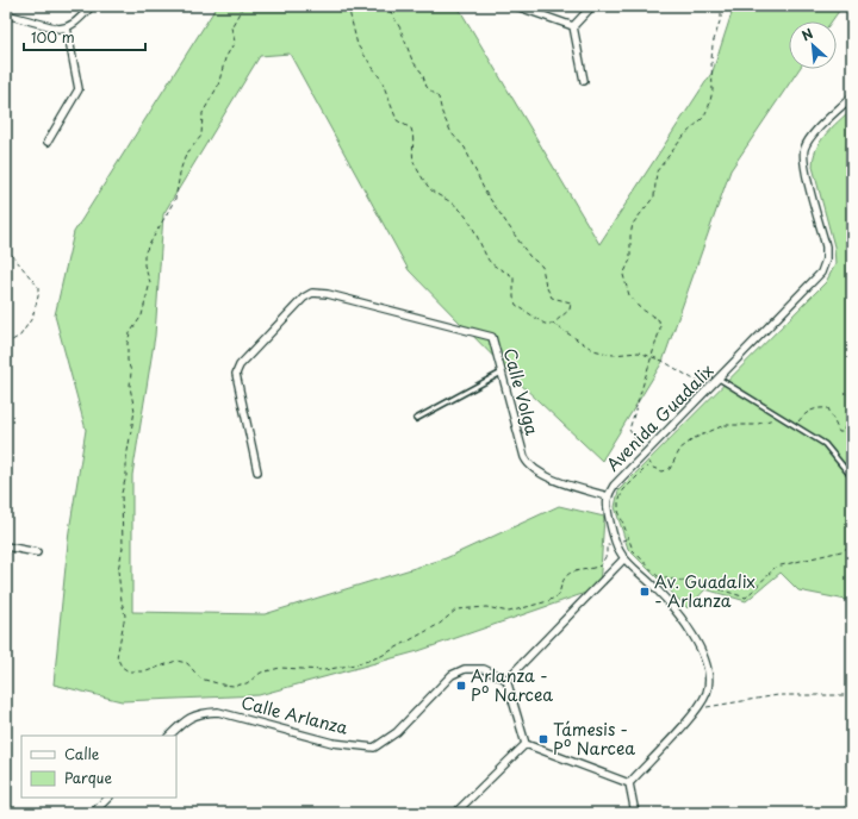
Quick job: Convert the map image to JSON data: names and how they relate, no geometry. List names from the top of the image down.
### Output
{
  "streets": {
    "street": ["Calle Volga", "Avenida Guadalix", "Calle Arlanza"]
  },
  "crossings": [
    ["Calle Volga", "Avenida Guadalix"]
  ],
  "places": {
    "transit": ["Av. Guadalix - Arlanza", "Arlanza - Pº Narcea", "Támesis - Pº Narcea"]
  },
  "legend": ["Calle", "Parque"],
  "scale_bar": "100 m",
  "north": "top left"
}
